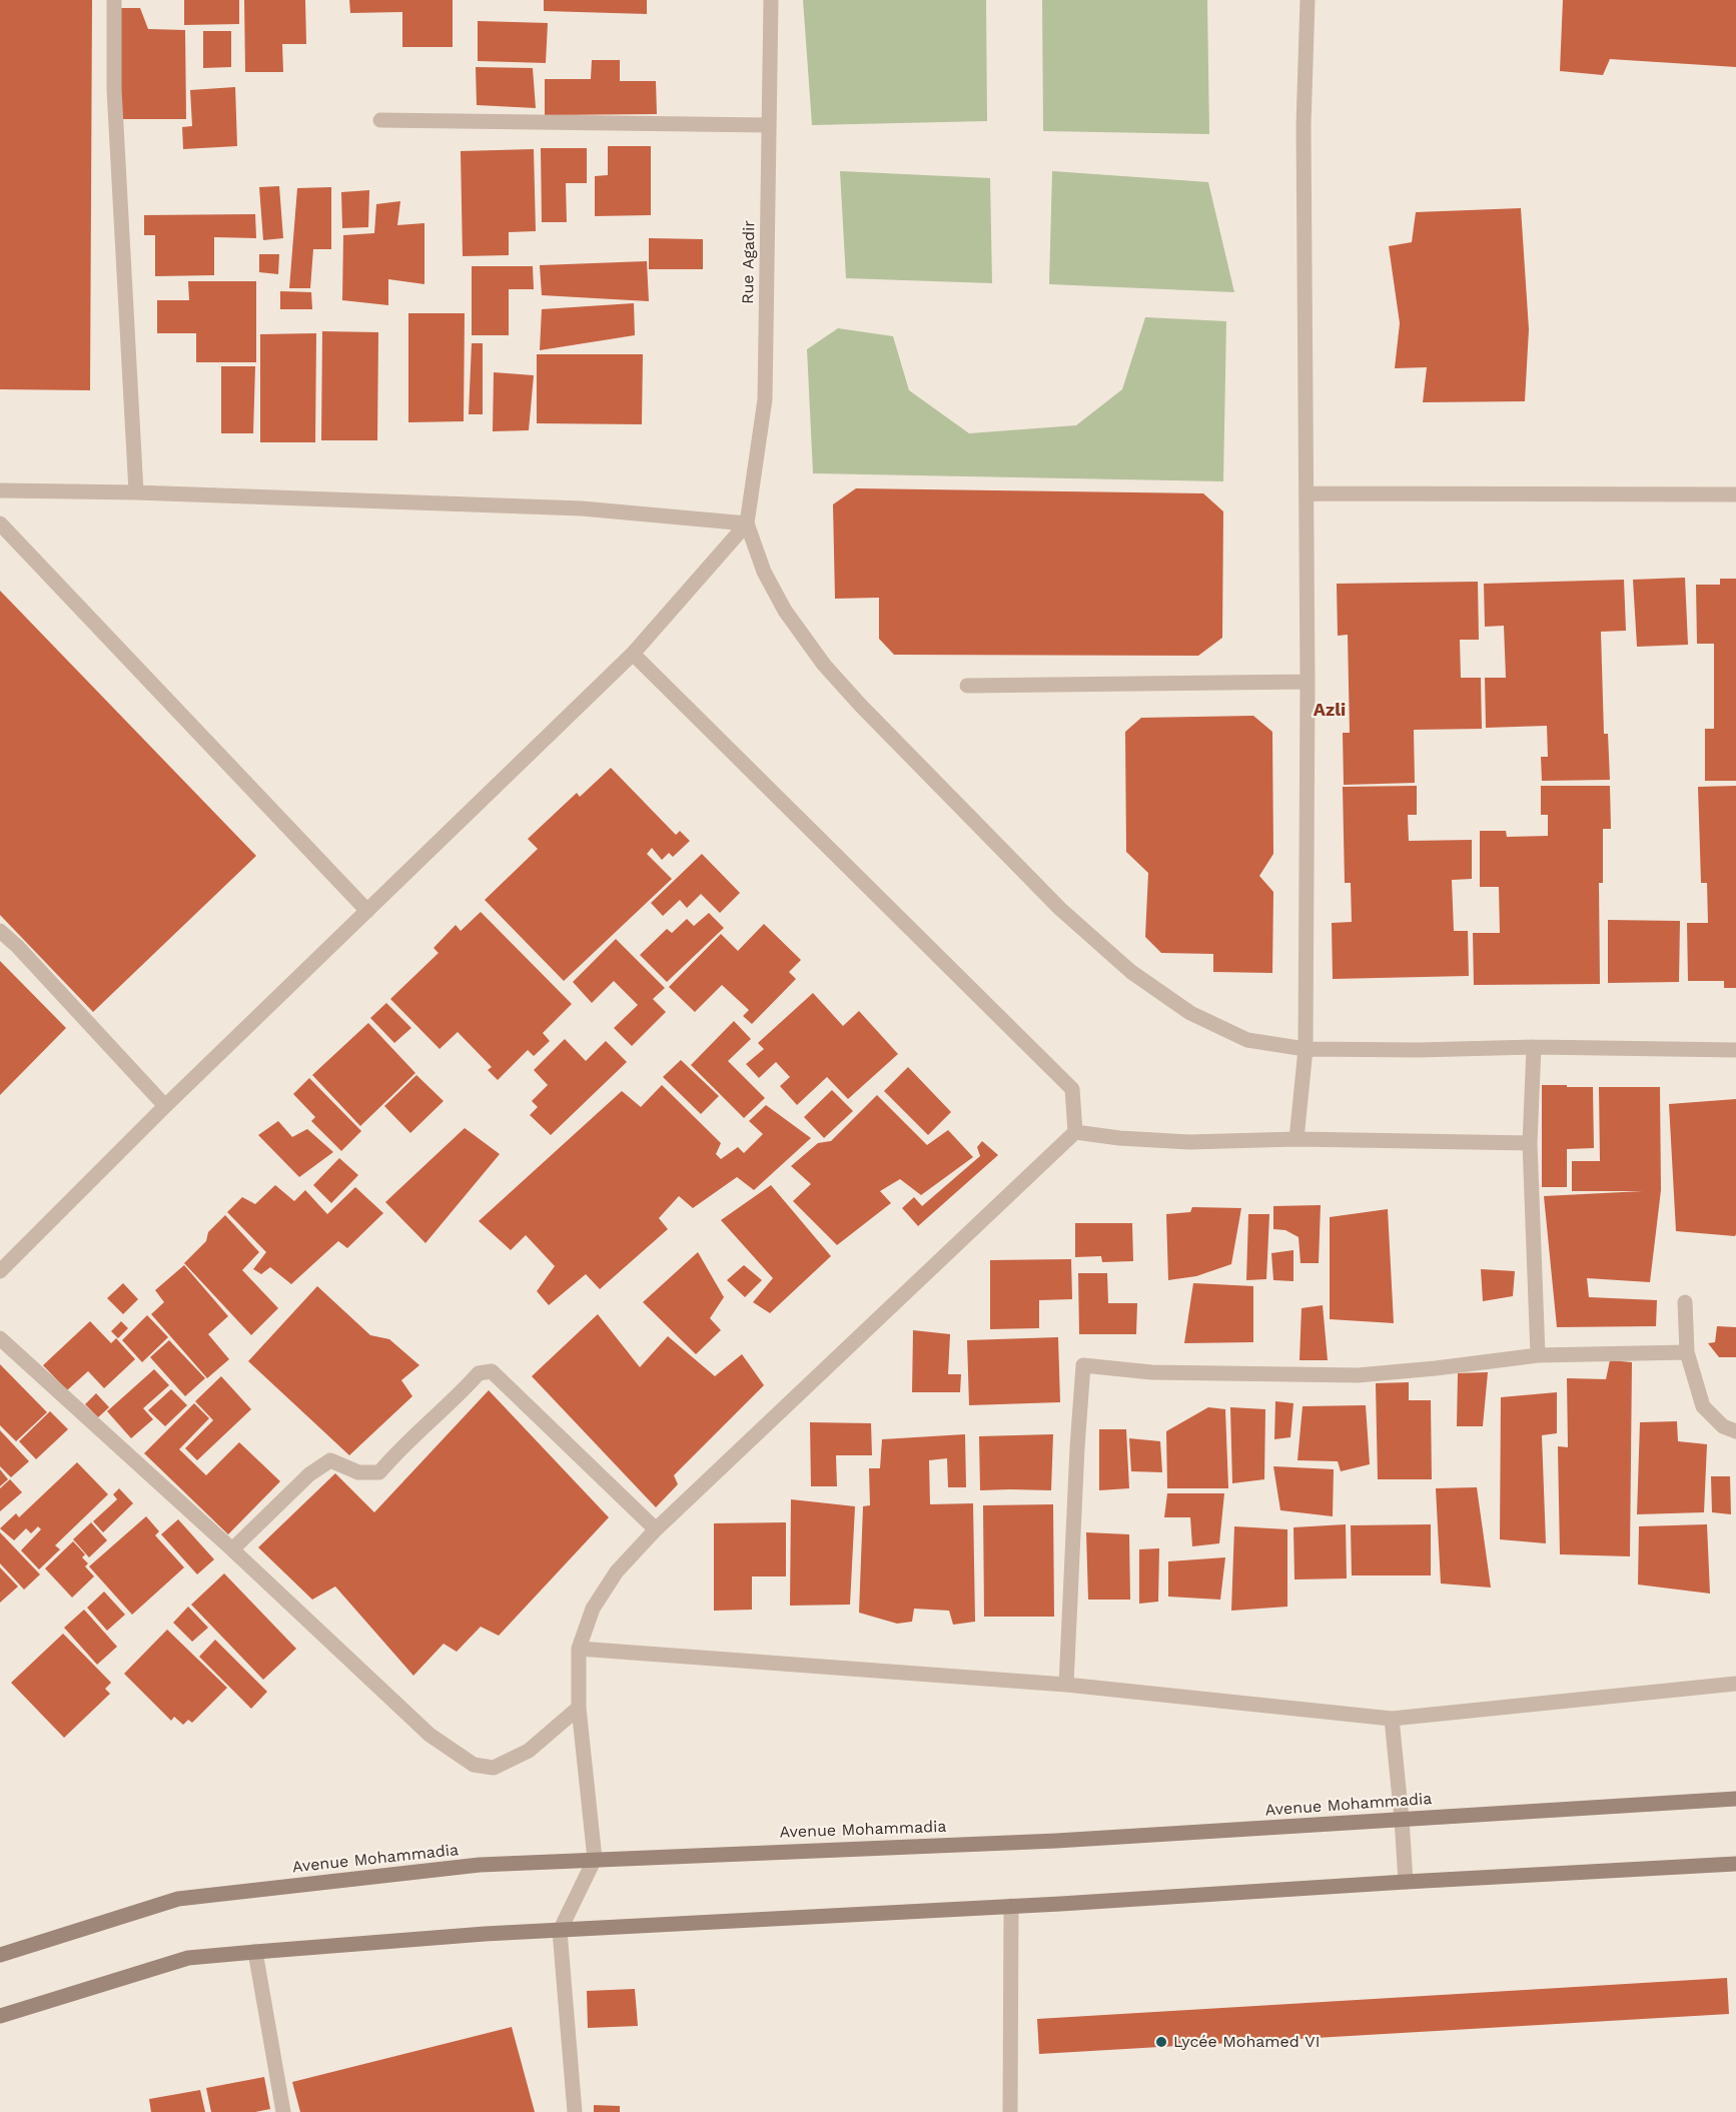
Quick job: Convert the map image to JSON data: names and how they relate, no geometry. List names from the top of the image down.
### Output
{
  "streets": {
    "street": ["Rue Agadir", "Avenue Mohammadia"]
  },
  "districts": ["Azli"],
  "places": ["Lycée Mohamed VI"]
}
